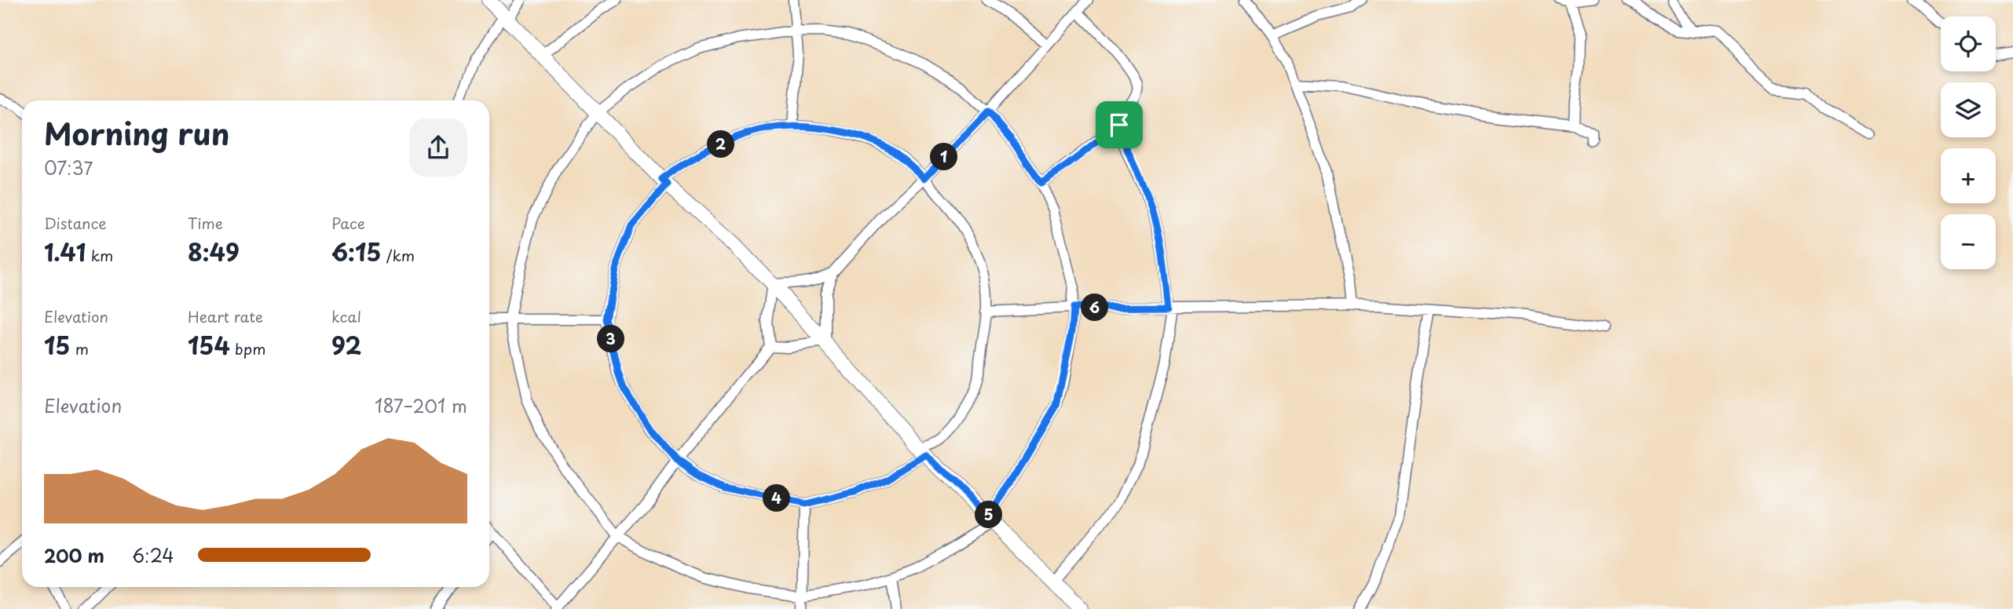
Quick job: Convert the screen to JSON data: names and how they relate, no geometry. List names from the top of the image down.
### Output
{
  "page": {
    "map_buttons": ["+", "−"],
    "heading": ["Morning run", "07:37"],
    "pins": [
      "2",
      "1",
      "6",
      "3",
      "4",
      "5"
    ],
    "stats": [
      ["Distance", "1.41 km"],
      ["Time", "8:49"],
      ["Pace", "6:15 /km"],
      ["Elevation", "15 m"],
      ["Heart rate", "154 bpm"],
      ["kcal", "92"]
    ],
    "chart": ["Elevation", "187–201 m"],
    "list": [
      {
        "name": "200 m",
        "note": "6:24"
      }
    ]
  }
}
